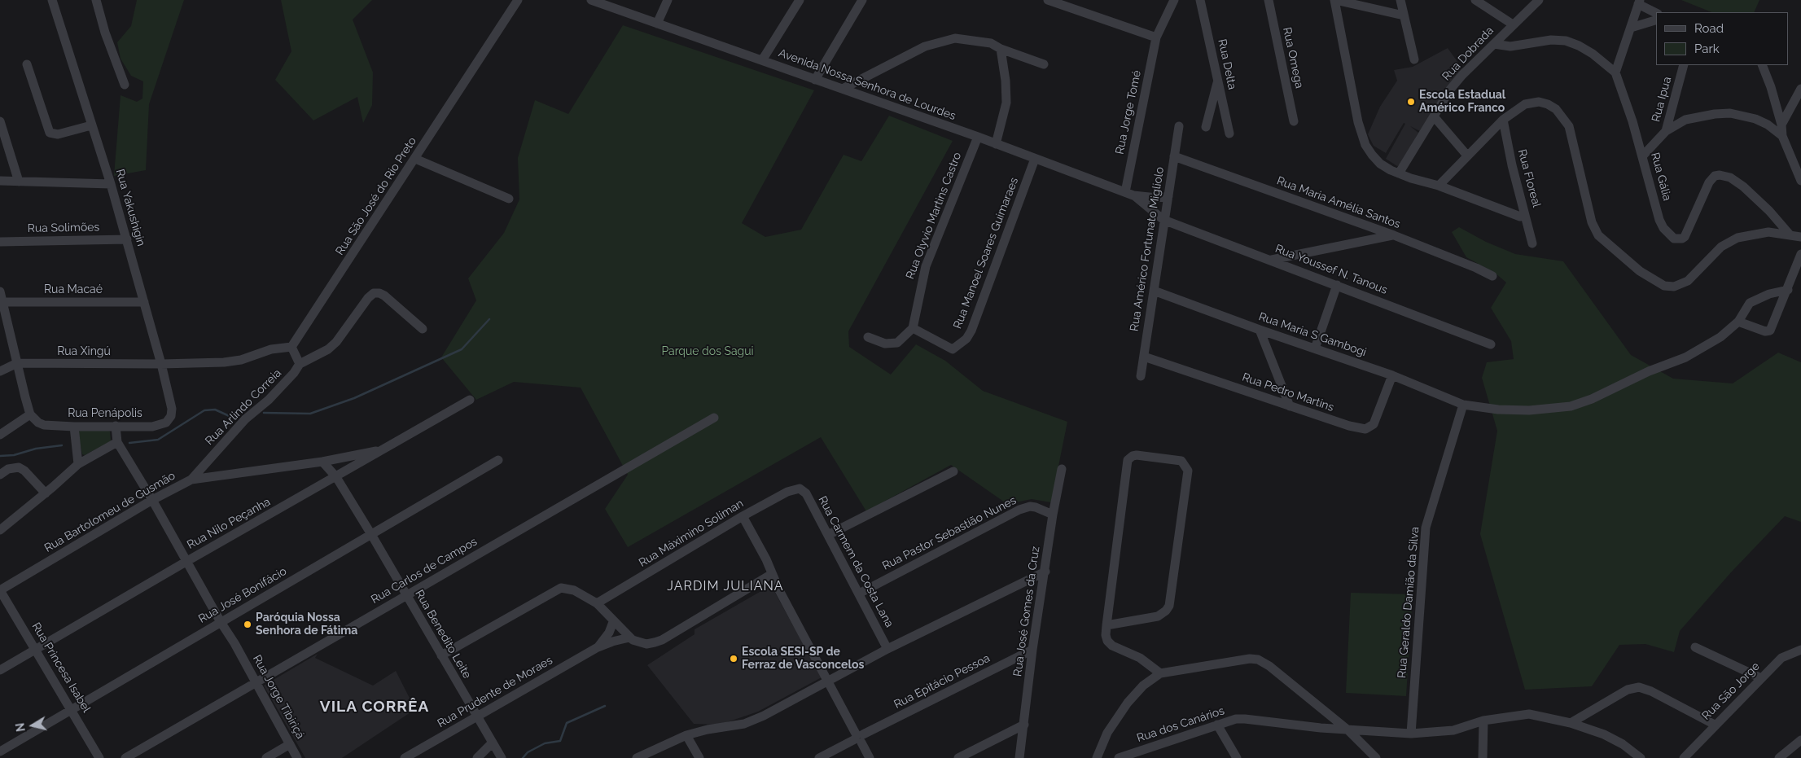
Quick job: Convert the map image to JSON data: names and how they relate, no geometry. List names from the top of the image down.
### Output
{
  "streets": {
    "street": [
      "Rua Dobrada",
      "Rua Omega",
      "Rua Delta",
      "Avenida Nossa Senhora de Lourdes",
      "Rua Ipua",
      "Rua Jorge Tomé",
      "Rua Gália",
      "Rua Floreal",
      "Rua São José do Rio Preto",
      "Rua Maria Amélia Santos",
      "Rua Yakushigin",
      "Rua Olyvio Martins Castro",
      "Rua Solimões",
      "Rua Américo Fortunato Migliolo",
      "Rua Manoel Soares Guimaraes",
      "Rua Youssef N. Tanous",
      "Rua Macaé",
      "Rua Maria S Gambogi",
      "Rua Xingú",
      "Rua Pedro Martins",
      "Rua Arlindo Correia",
      "Rua Penápolis",
      "Rua Bartolomeu de Gusmão",
      "Rua Nilo Peçanha",
      "Rua Máximino Soliman",
      "Rua Pastor Sebastião Nunes",
      "Rua Carmem da Costa Lana",
      "Rua Carlos de Campos",
      "Rua José Bonifácio",
      "Rua Geraldo Damião da Silva",
      "Rua José Gomes da Cruz",
      "Rua Benedito Leite",
      "Rua Princesa Isabel",
      "Rua Epitácio Pessoa",
      "Rua São Jorge",
      "Rua Prudente de Moraes",
      "Rua Jorge Tibiriçá",
      "Rua dos Canários"
    ]
  },
  "crossings": [
    ["Avenida Nossa Senhora de Lourdes", "Rua Jorge Tomé"],
    ["Avenida Nossa Senhora de Lourdes", "Rua Olyvio Martins Castro"],
    ["Avenida Nossa Senhora de Lourdes", "Rua Manoel Soares Guimaraes"],
    ["Avenida Nossa Senhora de Lourdes", "Rua Youssef N. Tanous"],
    ["Rua Ipua", "Rua Gália"],
    ["Rua Jorge Tomé", "Rua Youssef N. Tanous"],
    ["Rua São José do Rio Preto", "Rua Xingú"],
    ["Rua Maria Amélia Santos", "Rua Américo Fortunato Migliolo"],
    ["Rua Yakushigin", "Rua Solimões"],
    ["Rua Yakushigin", "Rua Macaé"],
    ["Rua Yakushigin", "Rua Xingú"],
    ["Rua Yakushigin", "Rua Penápolis"],
    ["Rua Olyvio Martins Castro", "Rua Manoel Soares Guimaraes"],
    ["Rua Américo Fortunato Migliolo", "Rua Youssef N. Tanous"],
    ["Rua Américo Fortunato Migliolo", "Rua Maria S Gambogi"],
    ["Rua Américo Fortunato Migliolo", "Rua Pedro Martins"],
    ["Rua Maria S Gambogi", "Rua Pedro Martins"],
    ["Rua Maria S Gambogi", "Rua Geraldo Damião da Silva"],
    ["Rua Arlindo Correia", "Rua Bartolomeu de Gusmão"],
    ["Rua Bartolomeu de Gusmão", "Rua Nilo Peçanha"],
    ["Rua Bartolomeu de Gusmão", "Rua Benedito Leite"],
    ["Rua Bartolomeu de Gusmão", "Rua Princesa Isabel"],
    ["Rua Bartolomeu de Gusmão", "Rua Jorge Tibiriçá"],
    ["Rua Nilo Peçanha", "Rua Benedito Leite"],
    ["Rua Nilo Peçanha", "Rua Princesa Isabel"],
    ["Rua Nilo Peçanha", "Rua Jorge Tibiriçá"],
    ["Rua Máximino Soliman", "Rua Carmem da Costa Lana"],
    ["Rua Pastor Sebastião Nunes", "Rua Carmem da Costa Lana"],
    ["Rua Pastor Sebastião Nunes", "Rua José Gomes da Cruz"],
    ["Rua Carlos de Campos", "Rua Benedito Leite"],
    ["Rua Carlos de Campos", "Rua Jorge Tibiriçá"],
    ["Rua José Bonifácio", "Rua Benedito Leite"],
    ["Rua José Bonifácio", "Rua Princesa Isabel"],
    ["Rua José Bonifácio", "Rua Jorge Tibiriçá"],
    ["Rua Geraldo Damião da Silva", "Rua dos Canários"],
    ["Rua José Gomes da Cruz", "Rua Epitácio Pessoa"],
    ["Rua Benedito Leite", "Rua Prudente de Moraes"]
  ],
  "districts": ["JARDIM JULIANA", "VILA CORRÊA"],
  "parks": ["Parque dos Sagui"],
  "places": ["Escola Estadual Américo Franco", "Paróquia Nossa Senhora de Fátima", "Escola SESI-SP de Ferraz de Vasconcelos"],
  "legend": ["Road", "Park"],
  "north": "left"
}
